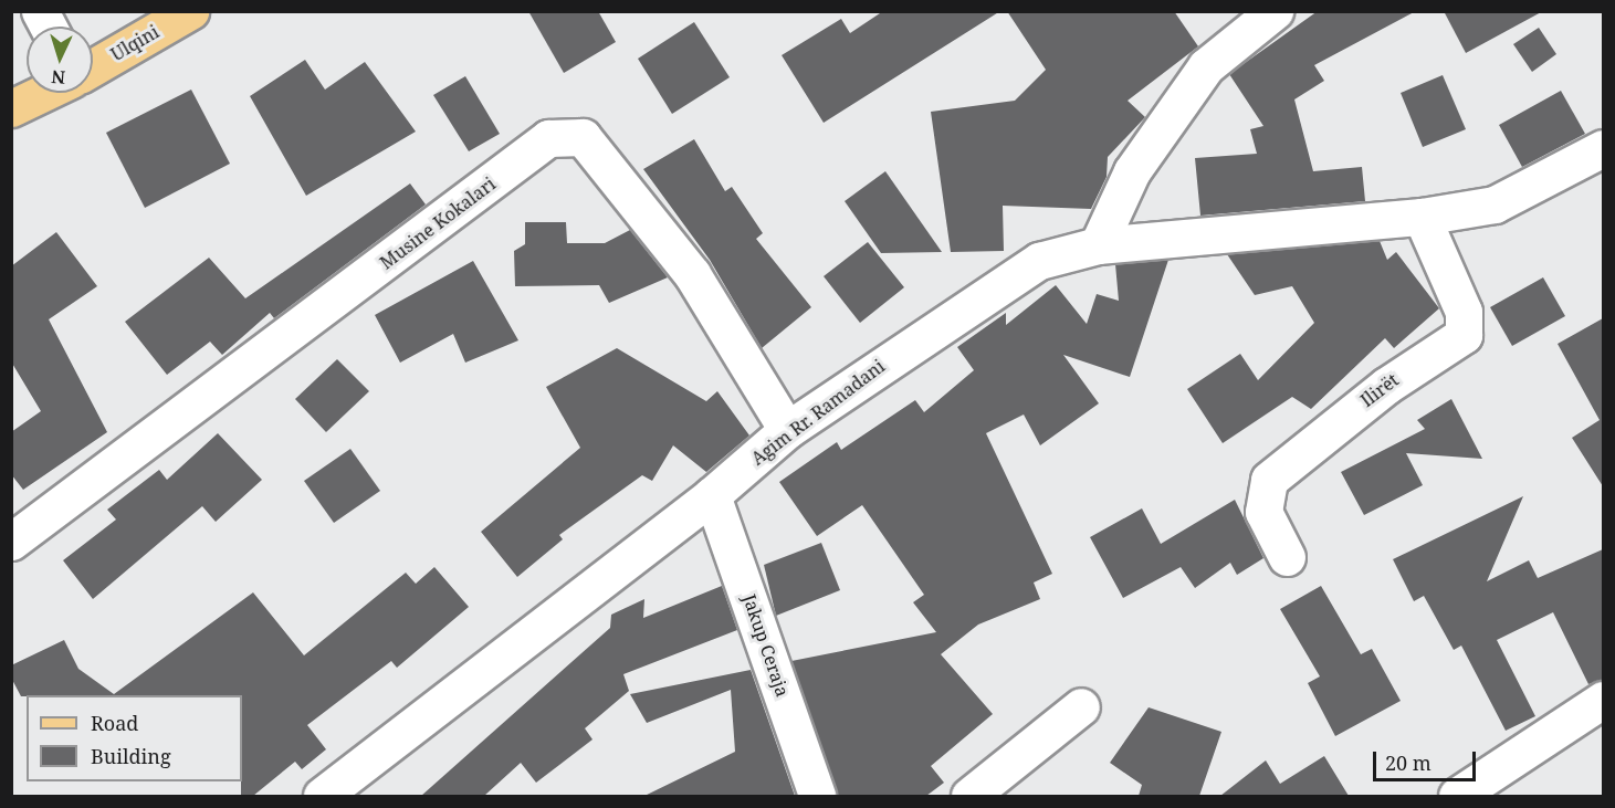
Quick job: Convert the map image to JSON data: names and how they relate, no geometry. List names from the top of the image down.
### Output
{
  "streets": {
    "main road": ["Ulqini"],
    "street": [
      "Musine Kokalari",
      "Ilirët",
      "Agim Rr. Ramadani",
      "Jakup Ceraja"
    ]
  },
  "crossings": [
    ["Musine Kokalari", "Agim Rr. Ramadani"],
    ["Agim Rr. Ramadani", "Jakup Ceraja"]
  ],
  "legend": ["Road", "Building"],
  "scale_bar": "20 m",
  "north": "bottom"
}
